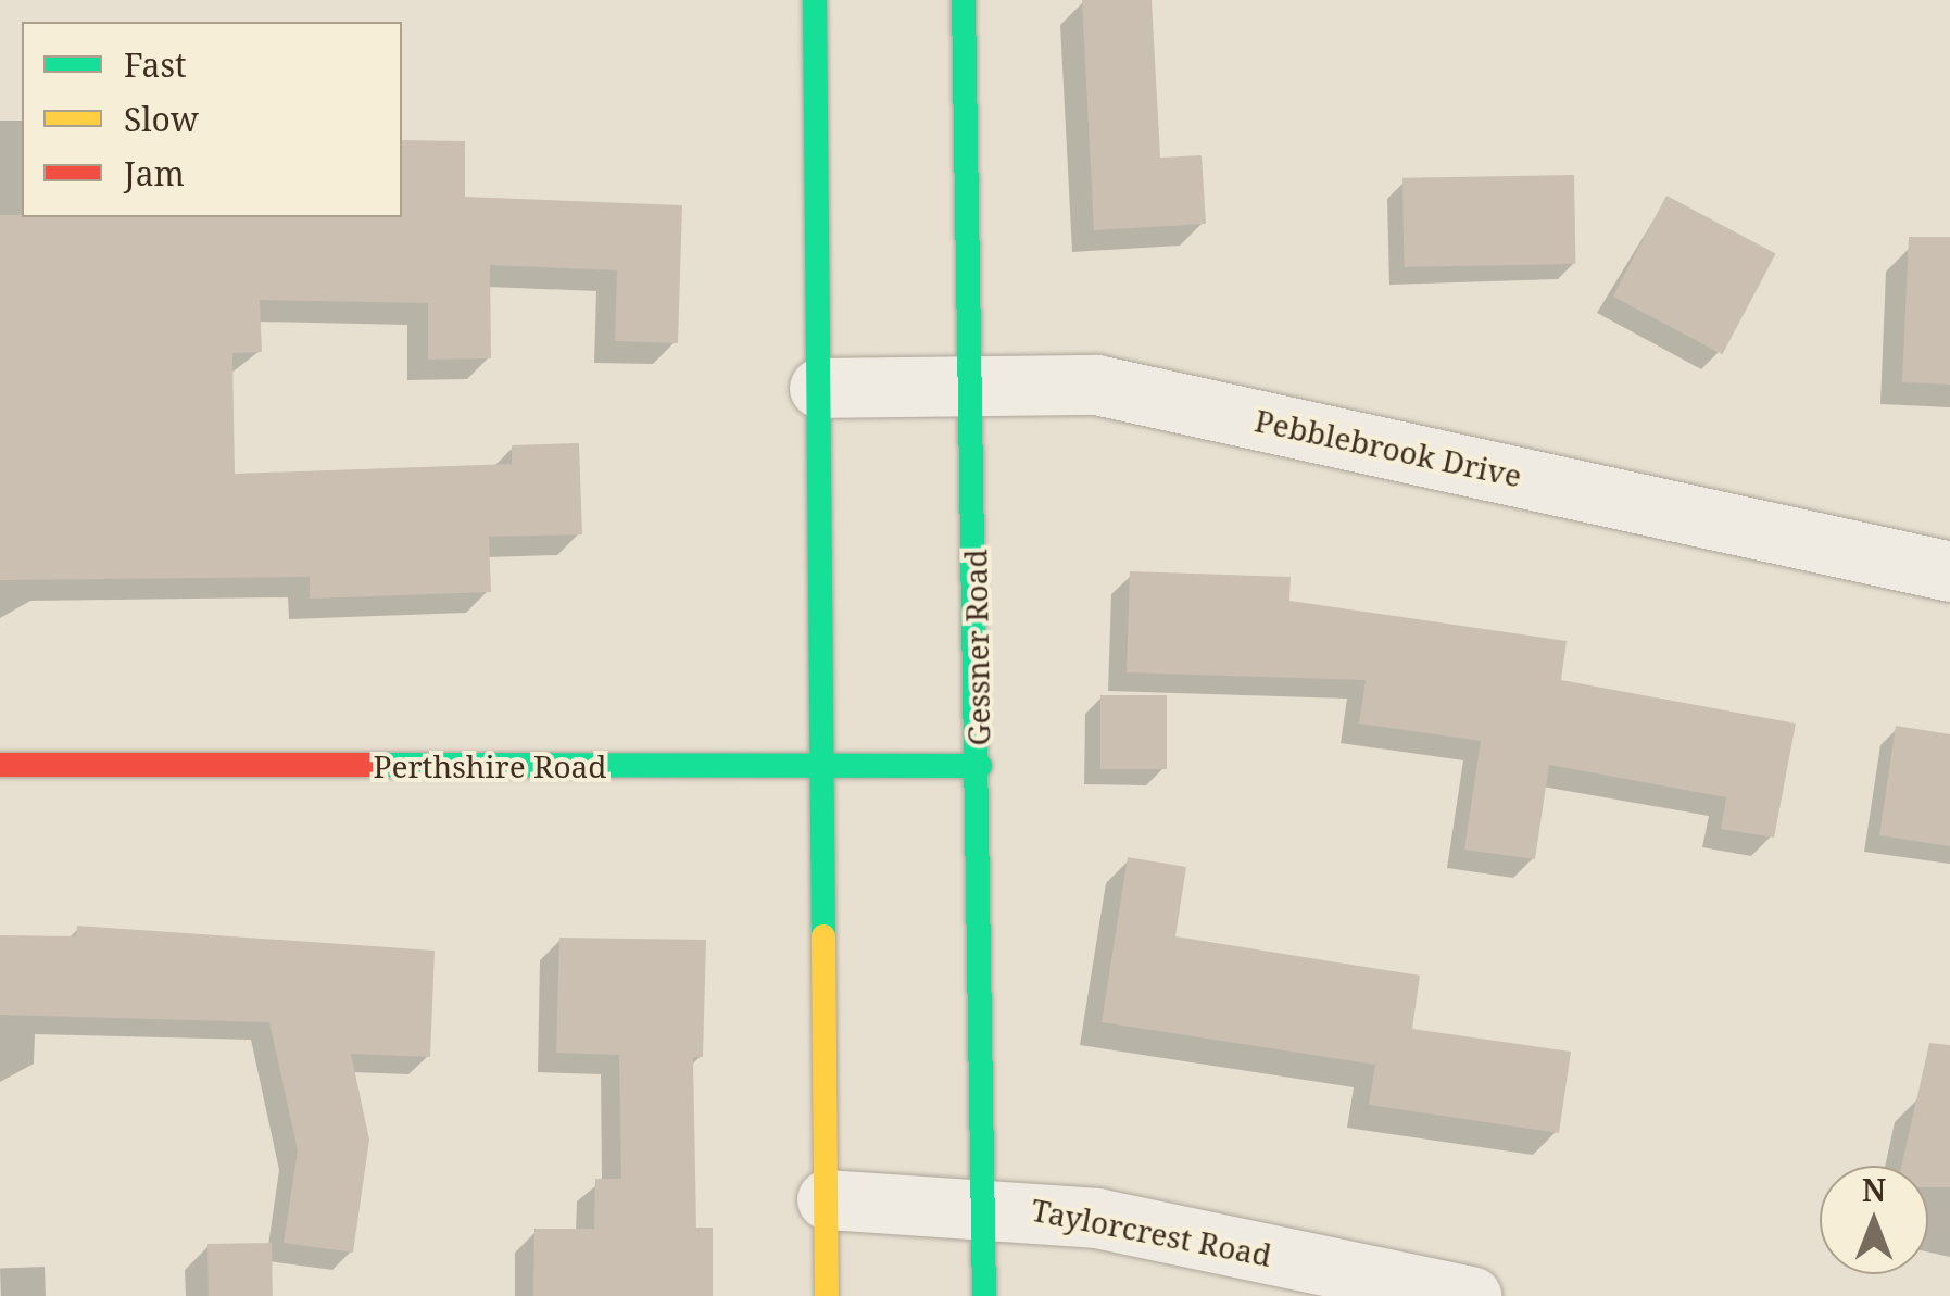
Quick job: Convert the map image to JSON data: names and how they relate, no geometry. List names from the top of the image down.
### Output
{
  "streets": {
    "main road": ["Gessner Road", "Perthshire Road"],
    "street": ["Pebblebrook Drive", "Taylorcrest Road"]
  },
  "crossings": [
    ["Pebblebrook Drive", "Gessner Road"],
    ["Gessner Road", "Perthshire Road"],
    ["Gessner Road", "Taylorcrest Road"]
  ],
  "legend": ["Fast", "Slow", "Jam"],
  "north": "top"
}
